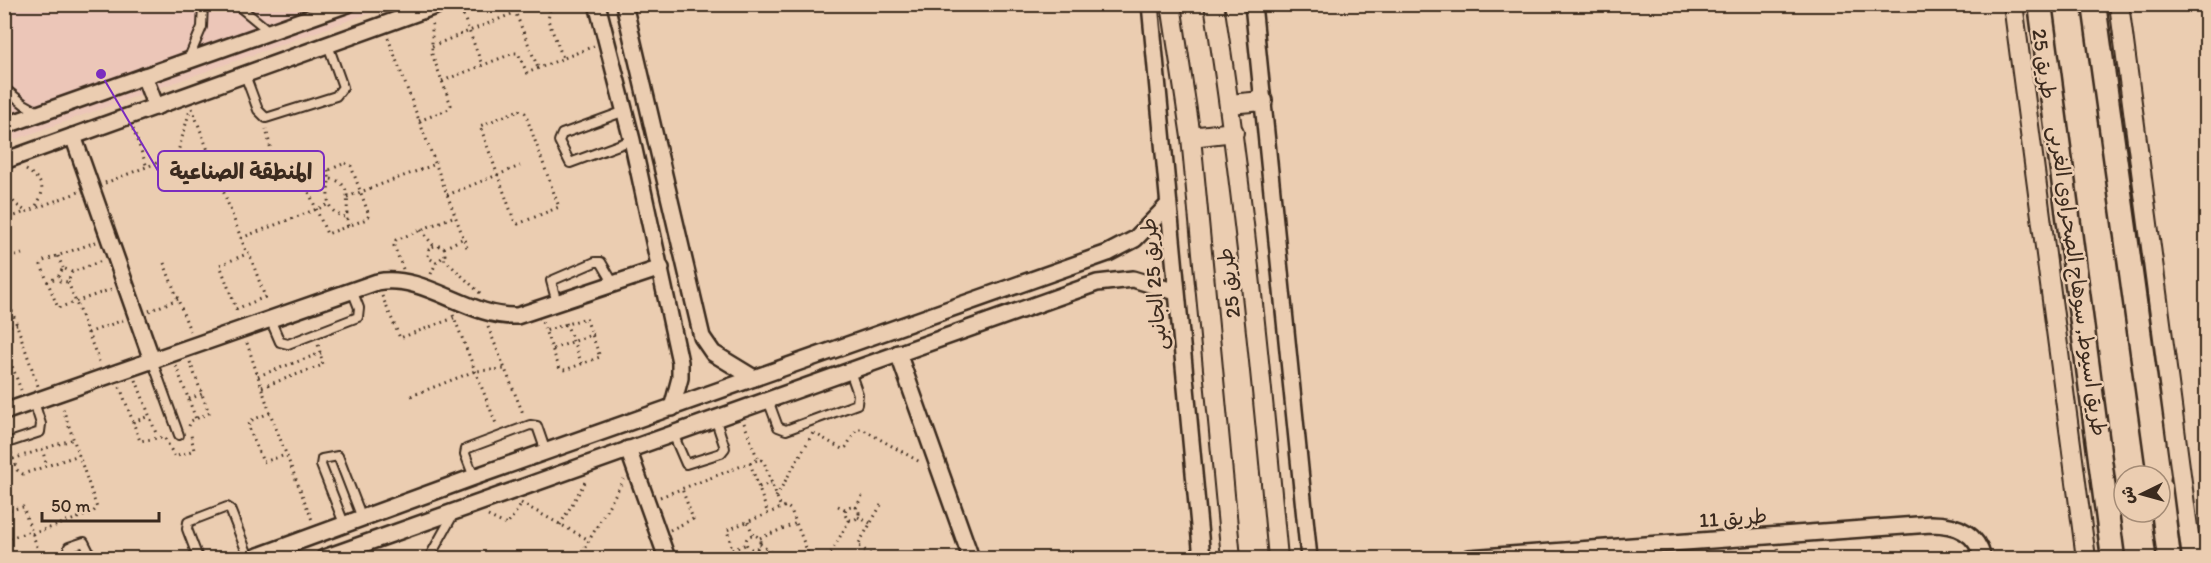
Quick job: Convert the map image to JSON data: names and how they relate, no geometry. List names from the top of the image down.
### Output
{
  "streets": {
    "main road": ["طريق اسيوط, سوهاج الصحراوى الغربى"],
    "street": ["طريق 25", "طريق 25 الجانبى", "طريق 11"]
  },
  "places": ["المنطقة الصناعية"],
  "scale_bar": "50 m",
  "north": "left"
}
